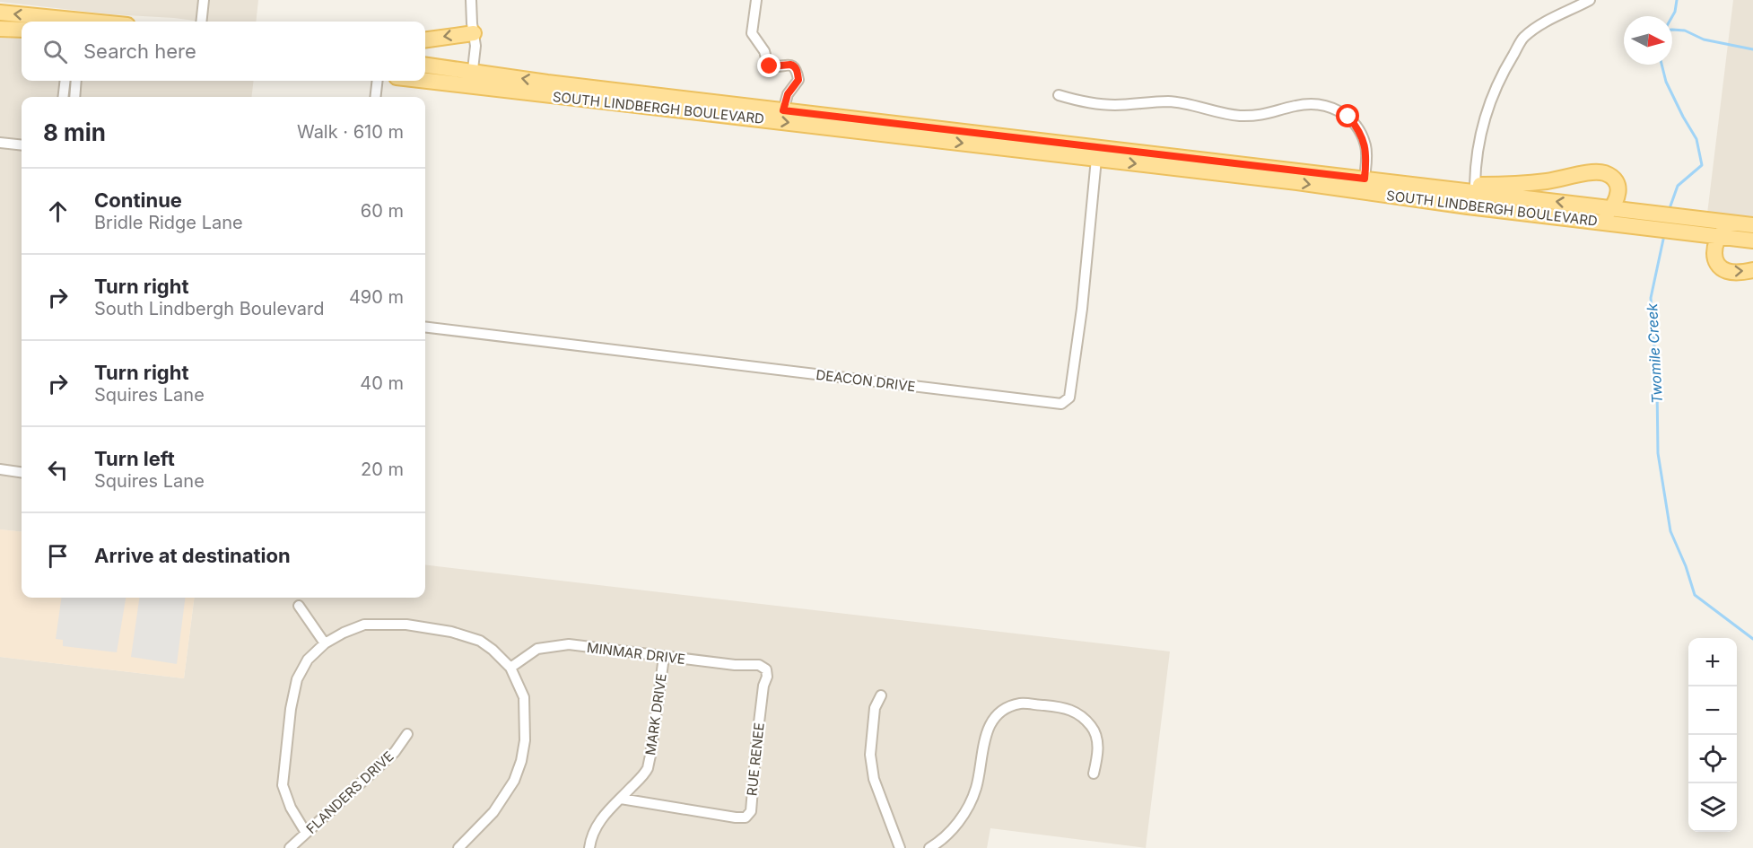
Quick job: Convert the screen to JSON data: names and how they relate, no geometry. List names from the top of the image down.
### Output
{
  "streets": {
    "main road": ["SOUTH LINDBERGH BOULEVARD"],
    "street": [
      "DEACON DRIVE",
      "MINMAR DRIVE",
      "MARK DRIVE",
      "RUE RENEE",
      "FLANDERS DRIVE"
    ]
  },
  "crossings": [
    ["SOUTH LINDBERGH BOULEVARD", "DEACON DRIVE"],
    ["MINMAR DRIVE", "MARK DRIVE"],
    ["MINMAR DRIVE", "RUE RENEE"],
    ["MARK DRIVE", "RUE RENEE"]
  ],
  "water": ["Twomile Creek"],
  "north": "right",
  "page": {
    "search": "Search here",
    "heading": ["8 min", "Walk · 610 m"],
    "list": [
      ["Continue", "Bridle Ridge Lane", "60 m"],
      ["Turn right", "South Lindbergh Boulevard", "490 m"],
      ["Turn right", "Squires Lane", "40 m"],
      ["Turn left", "Squires Lane", "20 m"],
      "Arrive at destination"
    ],
    "map_buttons": ["+", "−"]
  }
}
